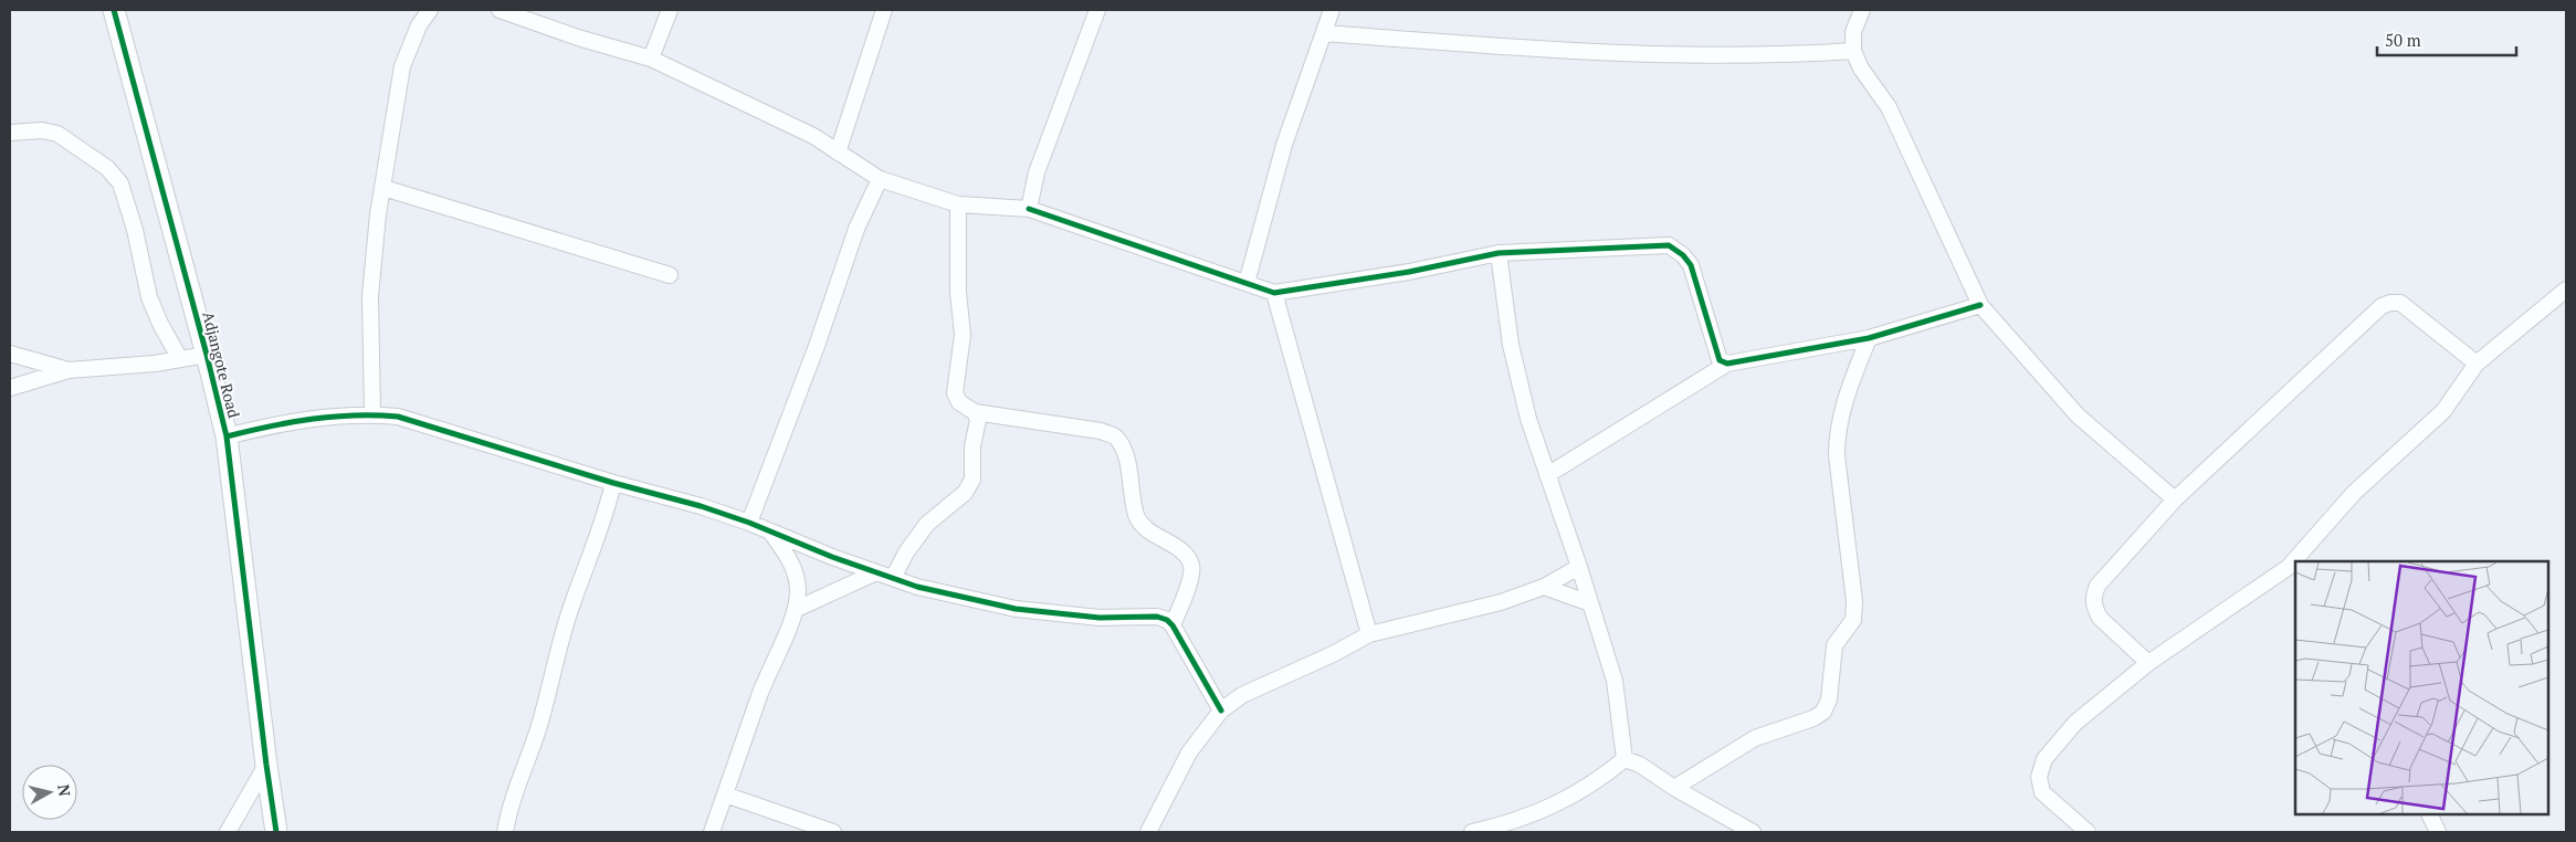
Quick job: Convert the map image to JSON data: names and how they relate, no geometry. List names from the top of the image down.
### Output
{
  "streets": {
    "street": ["Adjangote Road"]
  },
  "scale_bar": "50 m",
  "north": "right"
}
